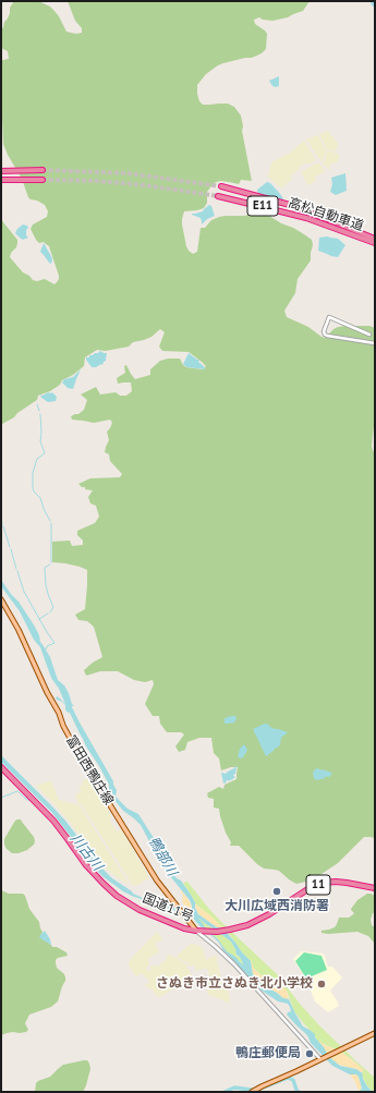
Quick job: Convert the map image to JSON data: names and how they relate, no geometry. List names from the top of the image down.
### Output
{
  "streets": {
    "highway": [
      "E11",
      "高松自動車道",
      "11",
      "国道11号"
    ],
    "main road": ["富田西鴨庄線"]
  },
  "crossings": [
    ["富田西鴨庄線", "国道11号"]
  ],
  "water": ["川古川", "鴨部川"],
  "places": ["大川広域西消防署", "さぬき市立さぬき北小学校", "鴨庄郵便局"]
}
